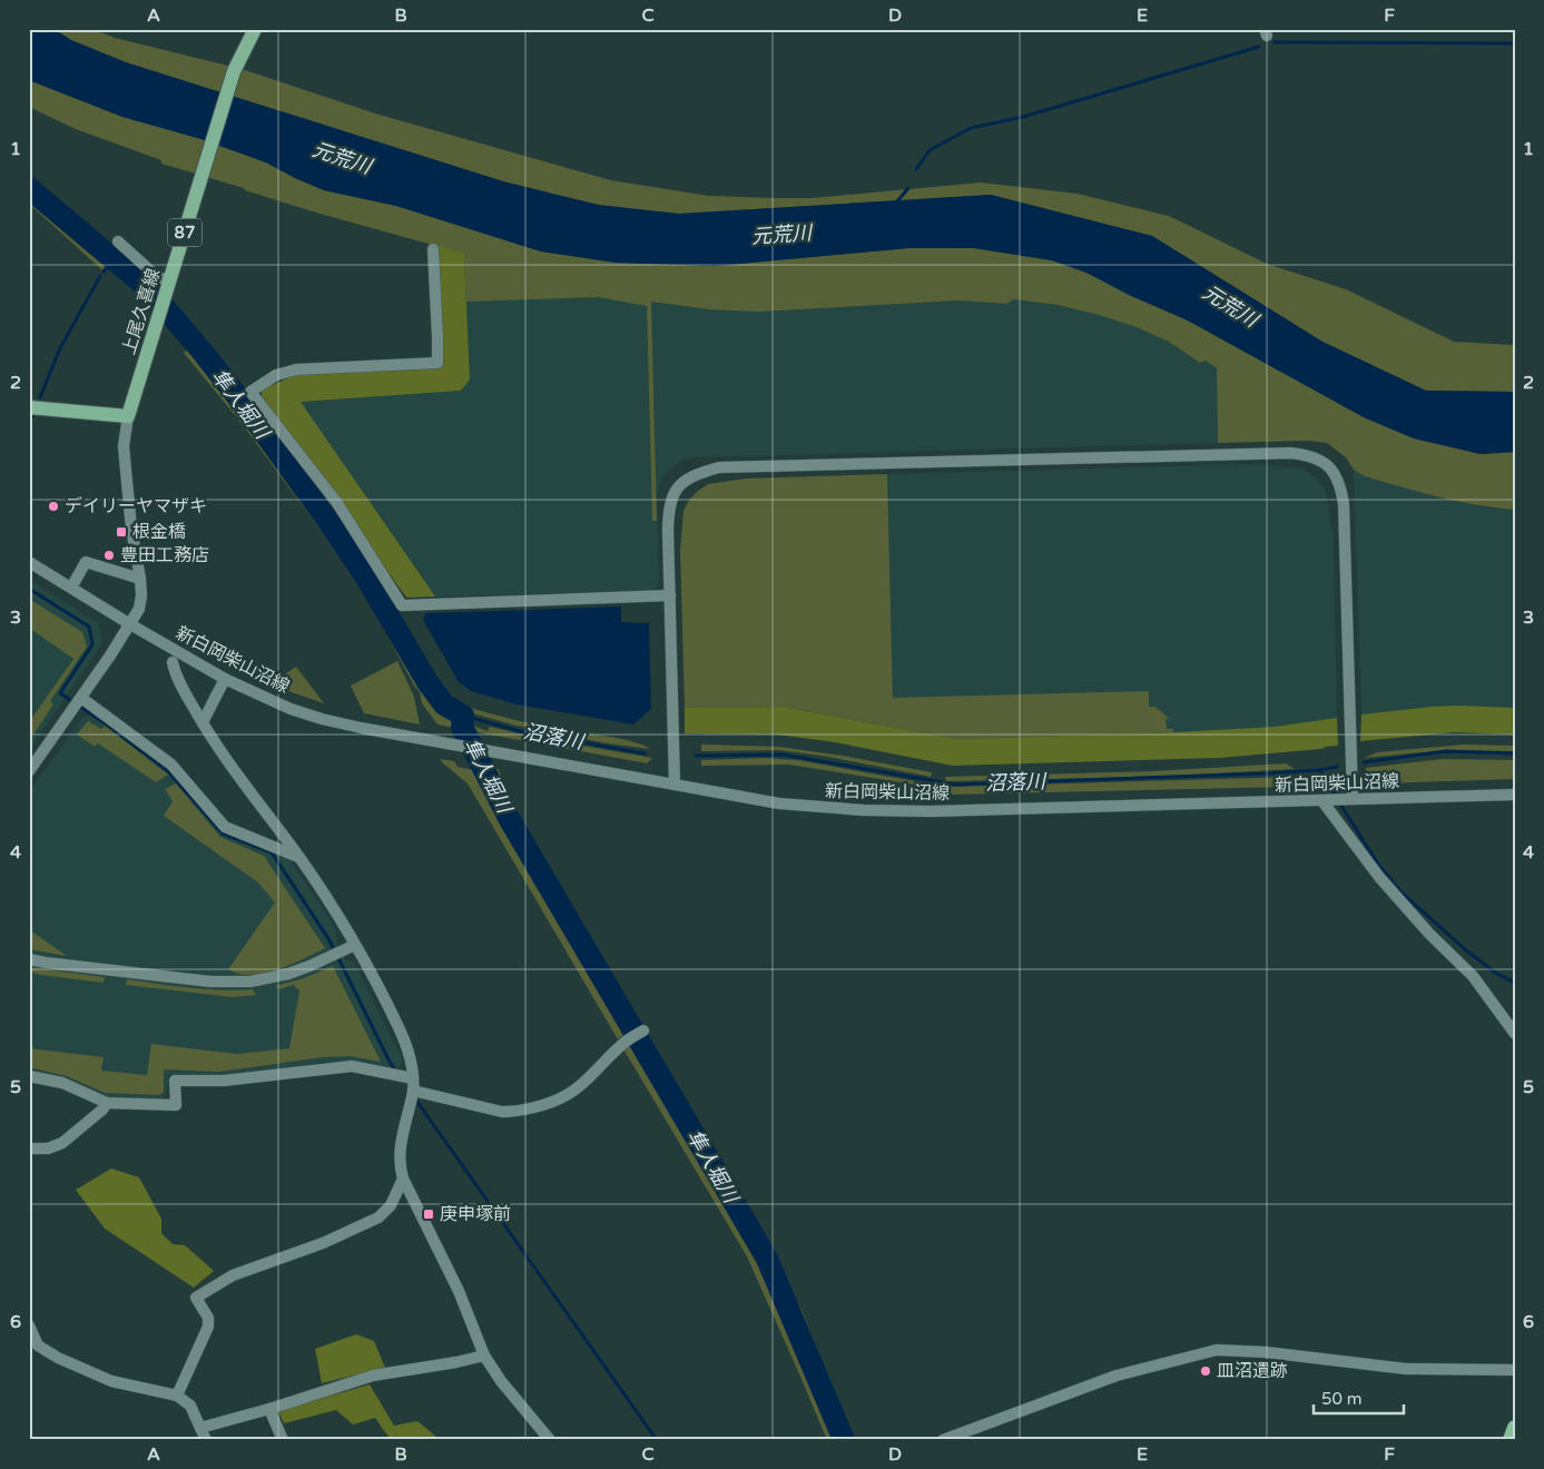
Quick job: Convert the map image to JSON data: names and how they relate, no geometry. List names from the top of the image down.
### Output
{
  "streets": {
    "main road": ["87", "上尾久喜線"],
    "street": ["新白岡柴山沼線"]
  },
  "water": ["元荒川", "隼人堀川", "沼落川"],
  "places": {
    "other": ["デイリーヤマザキ", "豊田工務店", "皿沼遺跡"],
    "transit": ["根金橋", "庚申塚前"]
  },
  "scale_bar": "50 m",
  "grid": {
    "columns": [
      "A",
      "B",
      "C",
      "D",
      "E",
      "F"
    ],
    "rows": [
      "1",
      "2",
      "3",
      "4",
      "5",
      "6"
    ]
  }
}
